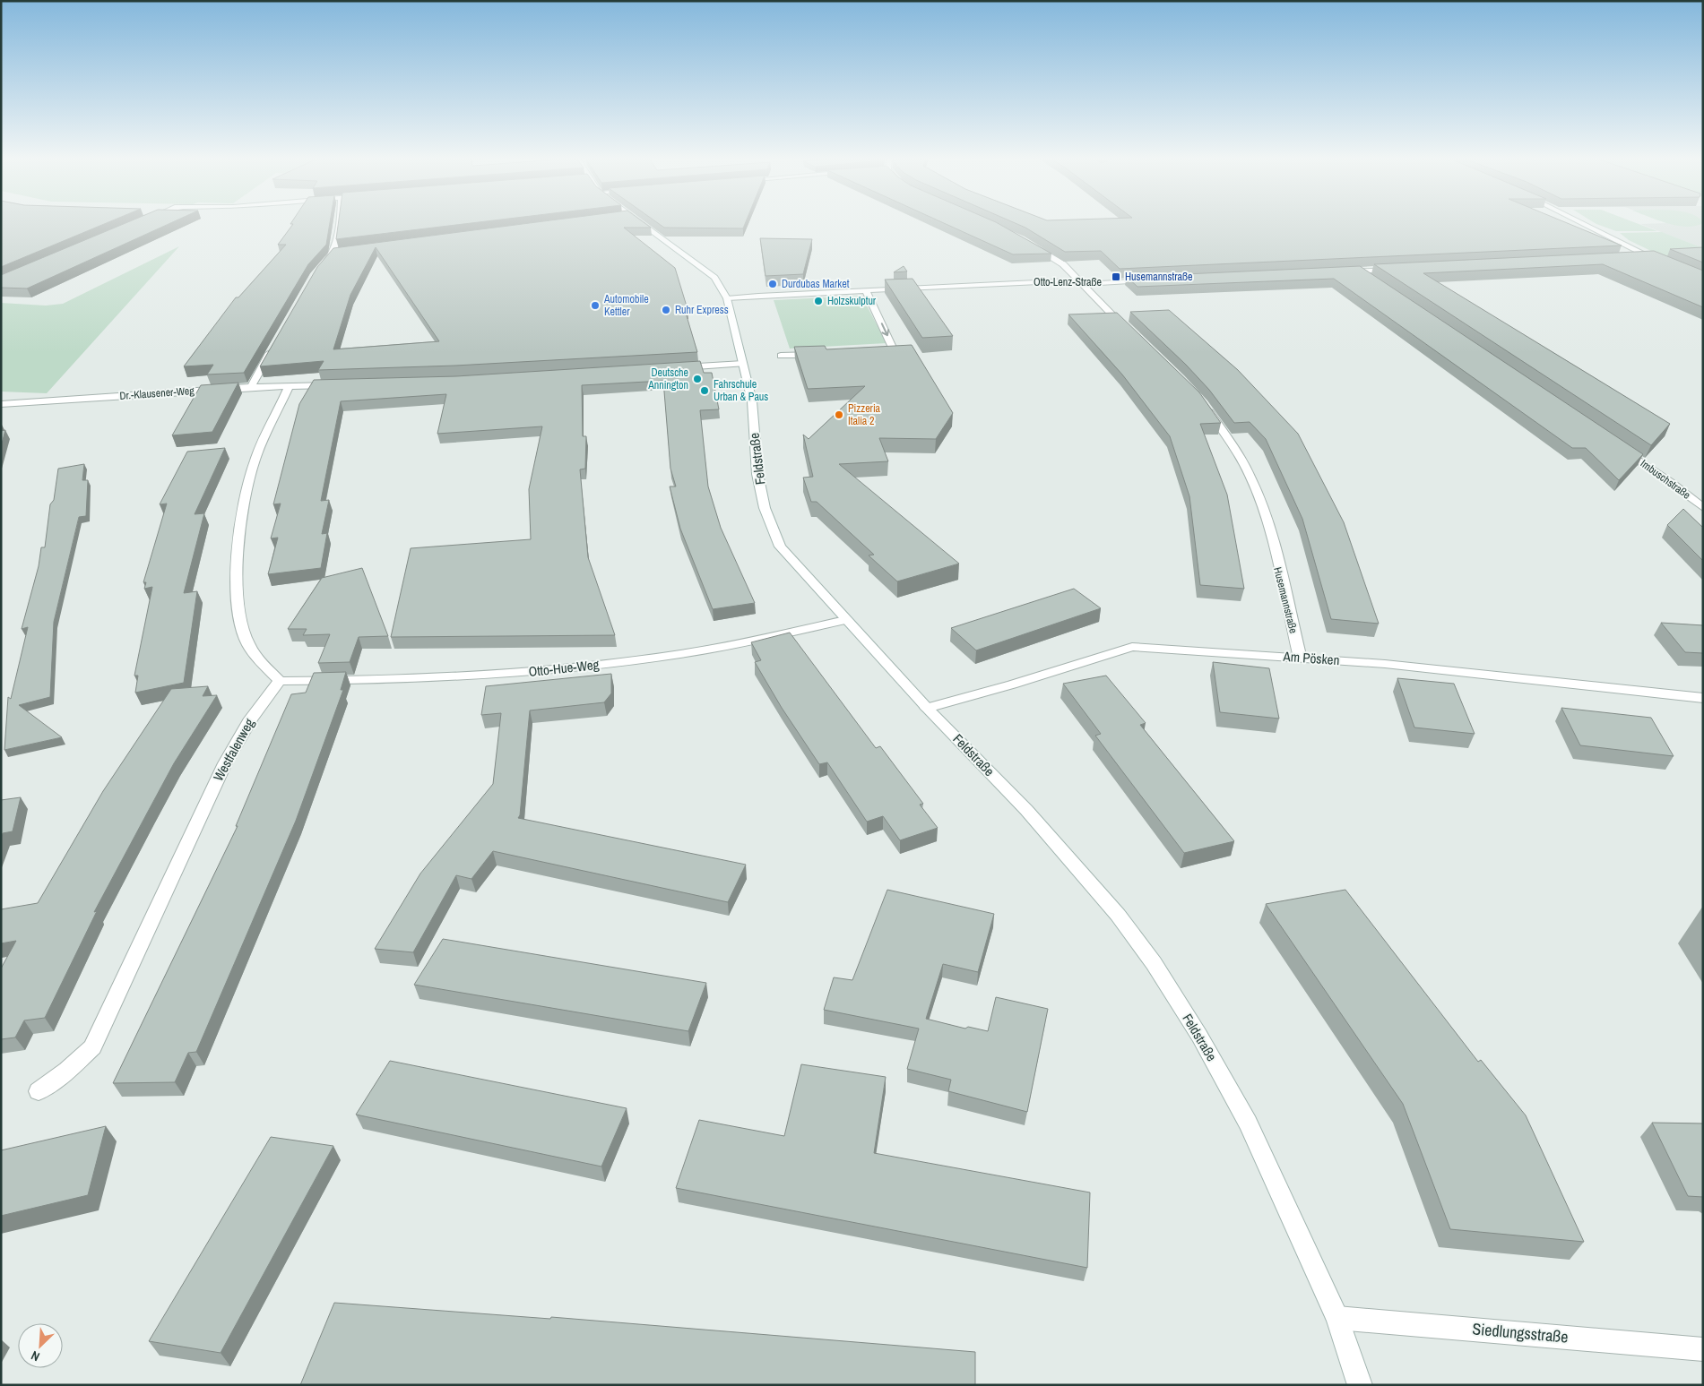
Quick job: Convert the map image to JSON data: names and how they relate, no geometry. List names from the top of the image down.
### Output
{
  "streets": {
    "street": [
      "Otto-Lenz-Straße",
      "Dr.-Klausener-Weg",
      "Feldstraße",
      "Imbuschstraße",
      "Husemannstraße",
      "Am Pösken",
      "Otto-Hue-Weg",
      "Westfalenweg",
      "Siedlungsstraße"
    ]
  },
  "crossings": [
    ["Otto-Lenz-Straße", "Feldstraße"],
    ["Feldstraße", "Am Pösken"],
    ["Feldstraße", "Otto-Hue-Weg"],
    ["Feldstraße", "Siedlungsstraße"],
    ["Husemannstraße", "Am Pösken"],
    ["Otto-Hue-Weg", "Westfalenweg"]
  ],
  "places": {
    "transit": ["Husemannstraße"],
    "other": [
      "Durdubas Market",
      "Holzskulptur",
      "Automobile Kettler",
      "Ruhr Express",
      "Deutsche Annington",
      "Fahrschule Urban & Paus",
      "Pizzeria Italia 2"
    ]
  },
  "north": "bottom left"
}
